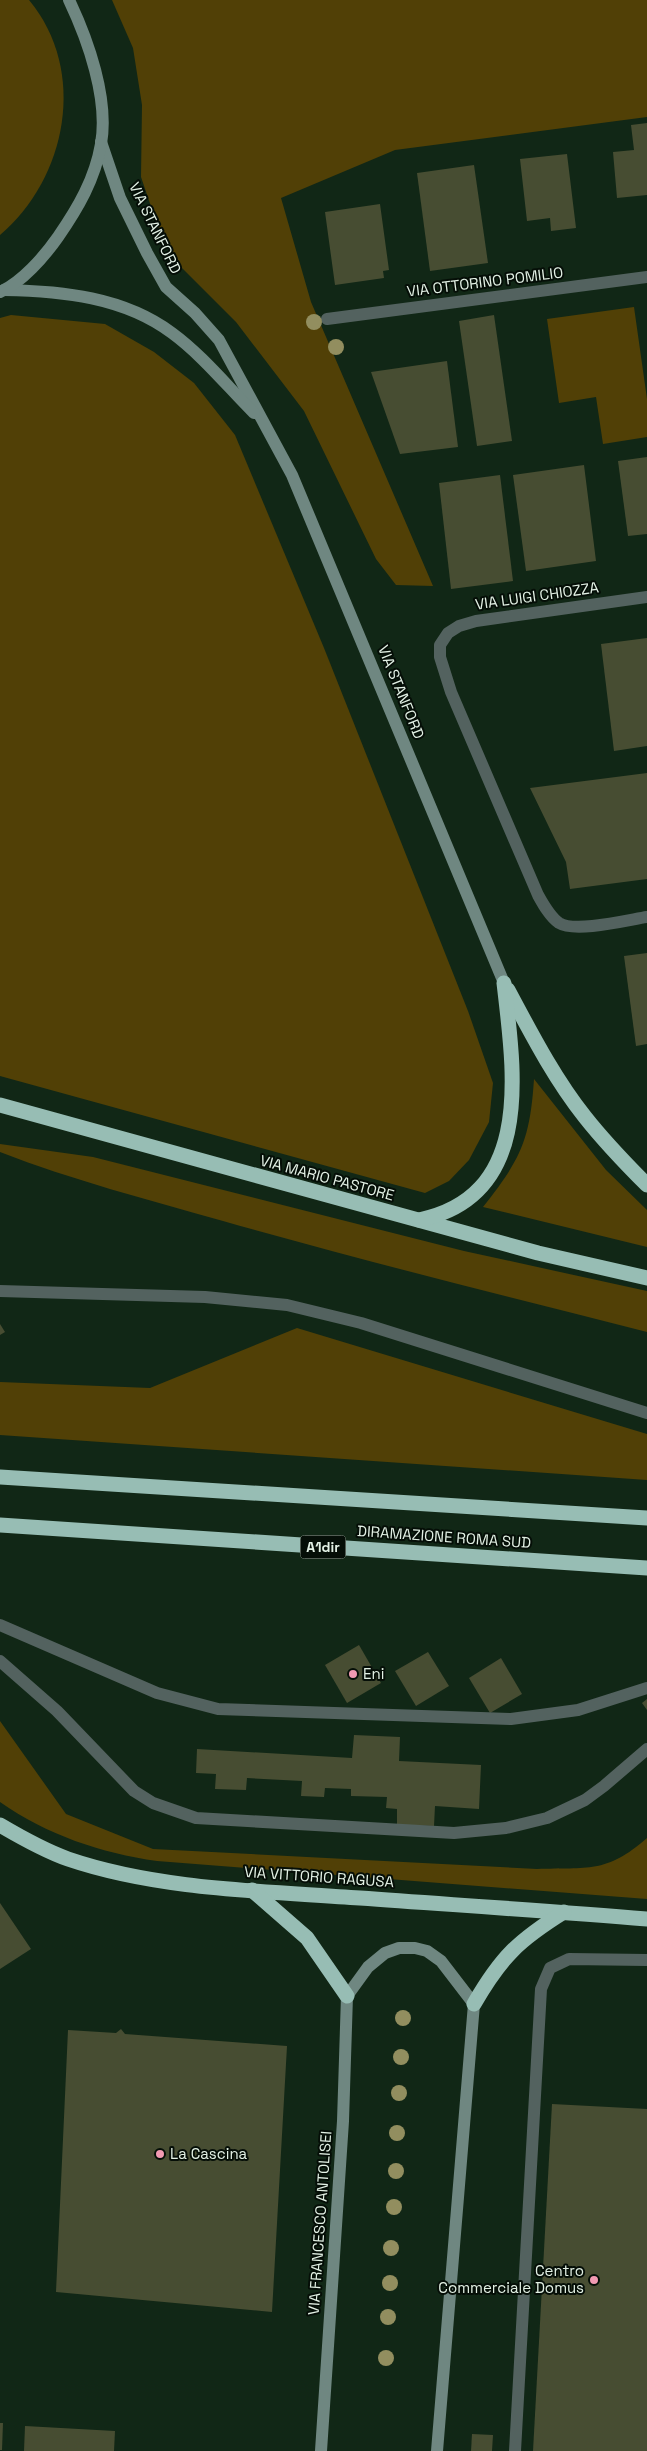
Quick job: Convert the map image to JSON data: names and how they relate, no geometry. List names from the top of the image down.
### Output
{
  "streets": {
    "highway": [
      "VIA MARIO PASTORE",
      "DIRAMAZIONE ROMA SUD",
      "A1dir",
      "VIA VITTORIO RAGUSA"
    ],
    "street": [
      "VIA STANFORD",
      "VIA OTTORINO POMILIO",
      "VIA LUIGI CHIOZZA",
      "VIA FRANCESCO ANTOLISEI"
    ]
  },
  "places": ["Eni", "La Cascina", "Centro Commerciale Domus"]
}
